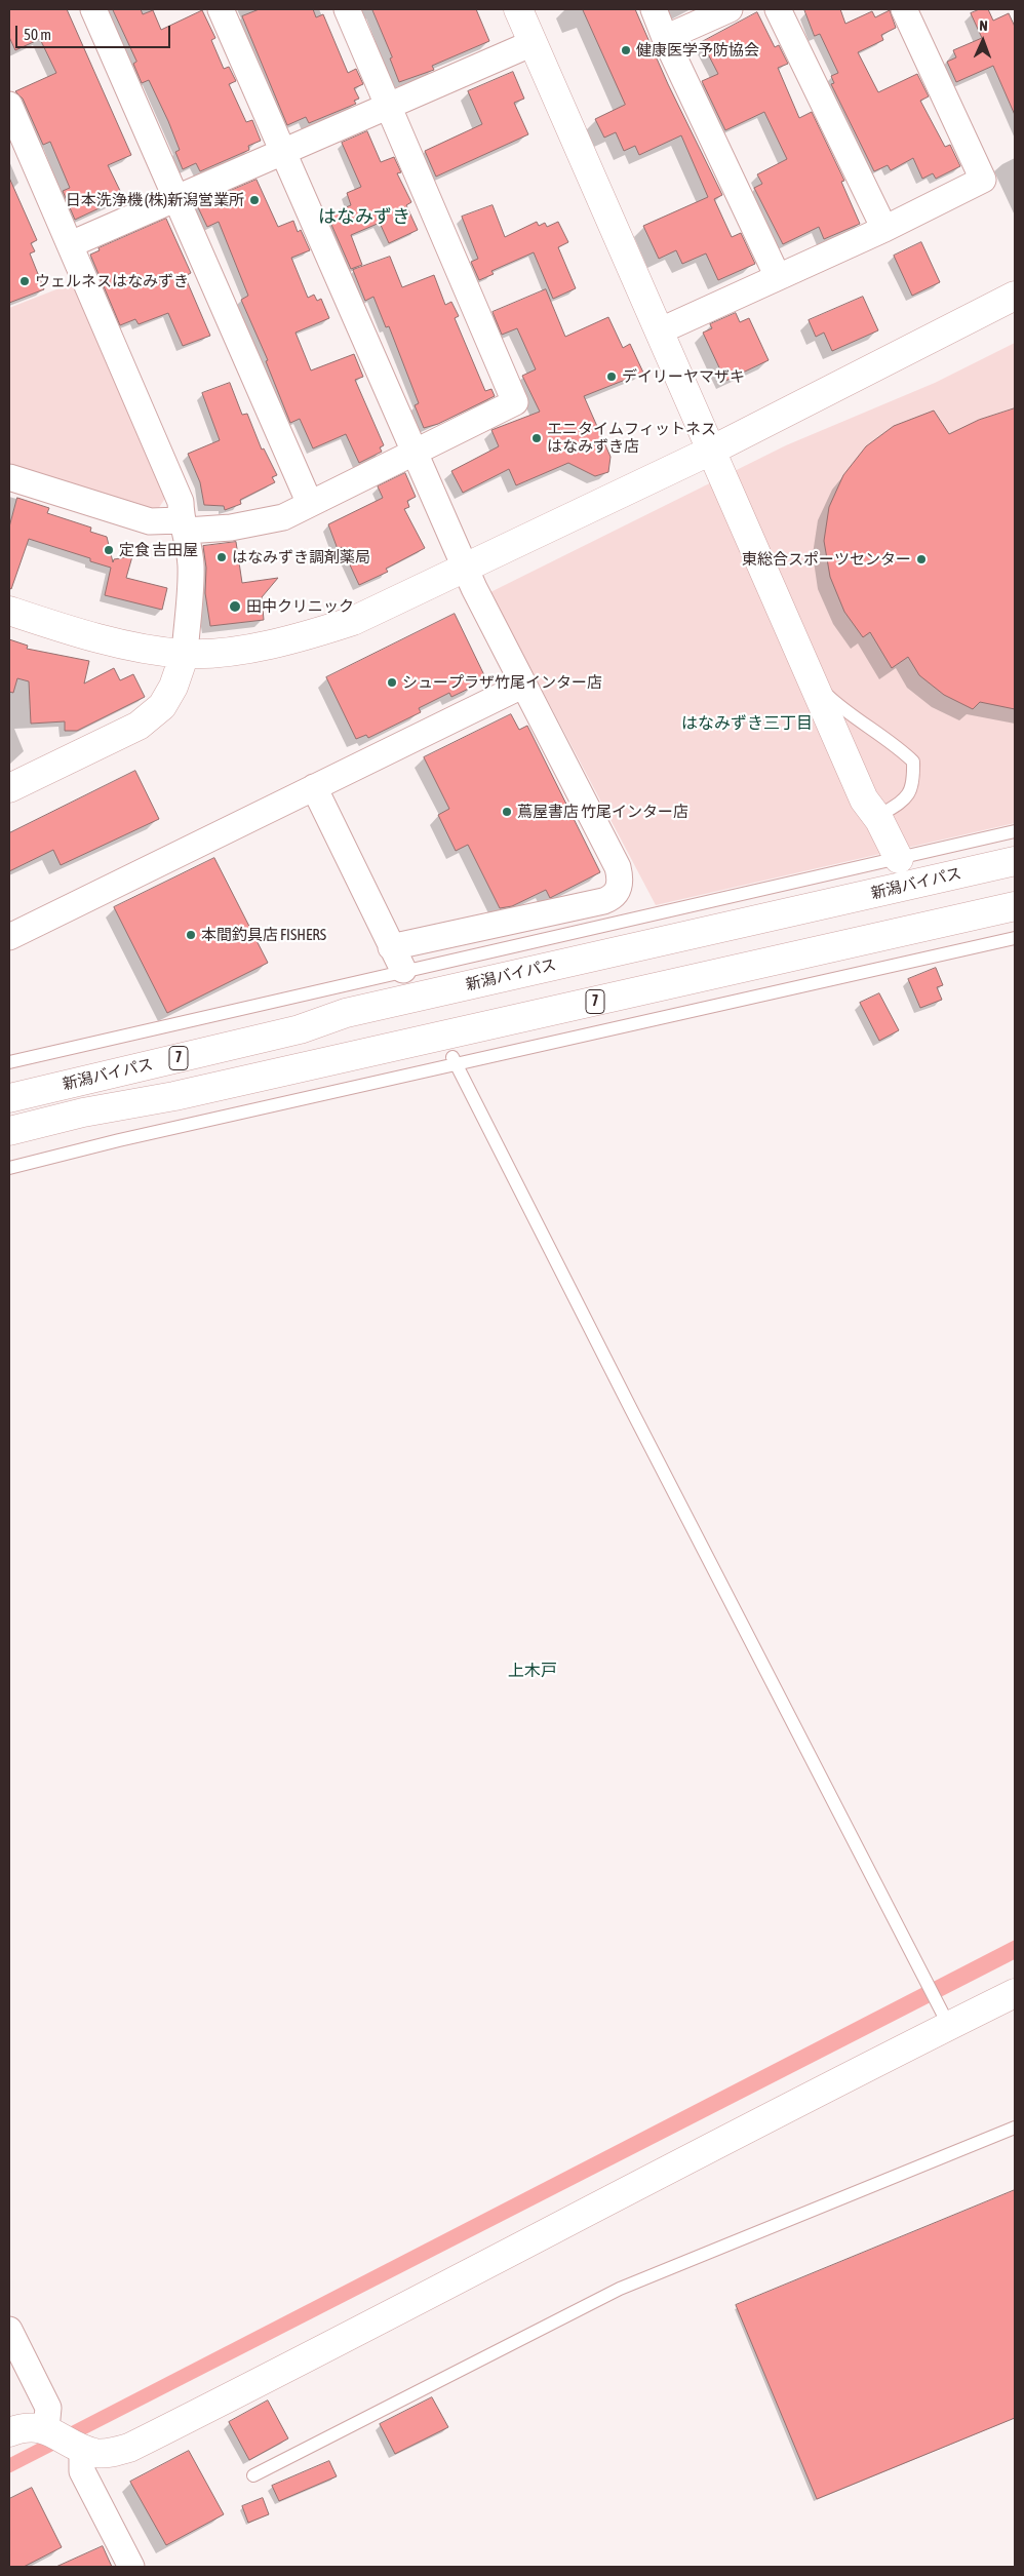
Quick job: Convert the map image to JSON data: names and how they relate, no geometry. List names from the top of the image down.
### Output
{
  "streets": {
    "main road": ["新潟バイパス", "7"]
  },
  "districts": ["はなみずき", "はなみずき三丁目", "上木戸"],
  "places": [
    "健康医学予防協会",
    "日本洗浄機 (株)新潟営業所",
    "ウェルネスはなみずき",
    "デイリーヤマザキ",
    "エニタイムフィットネス はなみずき店",
    "定食 吉田屋",
    "はなみずき調剤薬局",
    "東総合スポーツセンター",
    "田中クリニック",
    "シュープラザ竹尾インター店",
    "蔦屋書店 竹尾インター店",
    "本間釣具店 FISHERS"
  ],
  "scale_bar": "50 m",
  "north": "top"
}
